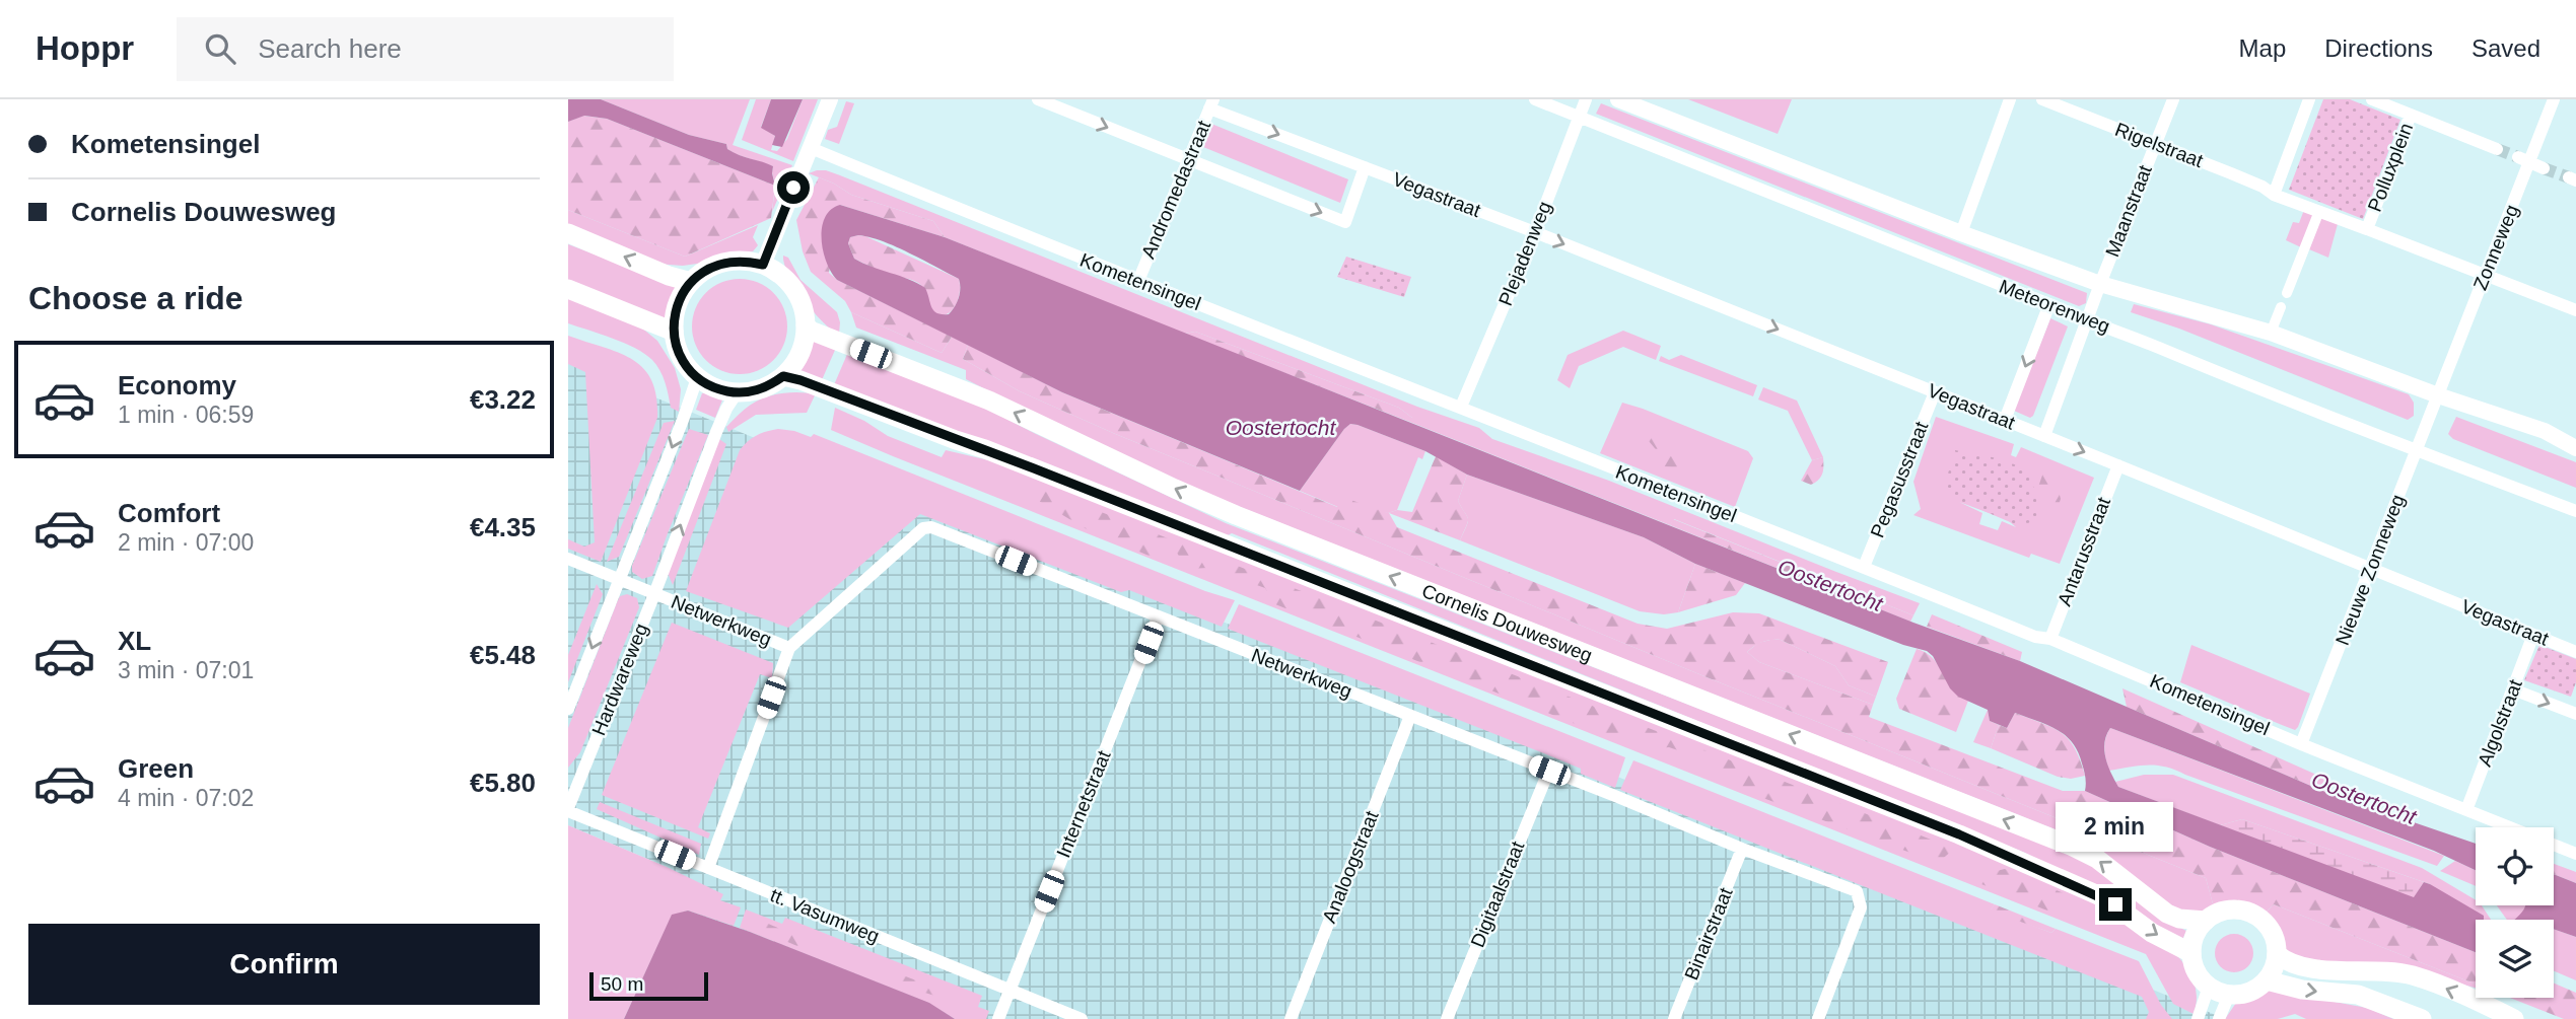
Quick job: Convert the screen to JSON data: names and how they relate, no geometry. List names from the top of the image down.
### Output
{
  "streets": {
    "main road": ["Cornelis Douwesweg"],
    "street": [
      "Rigelstraat",
      "Polluxplein",
      "Andromedastraat",
      "Vegastraat",
      "Maanstraat",
      "Zonneweg",
      "Plejadenweg",
      "Kometensingel",
      "Meteorenweg",
      "Pegasusstraat",
      "Antarusstraat",
      "Nieuwe Zonneweg",
      "Netwerkweg",
      "Hardwareweg",
      "Algolstraat",
      "Internetstraat",
      "Analoogstraat",
      "Digitaalstraat",
      "tt. Vasumweg",
      "Binairstraat"
    ]
  },
  "crossings": [
    ["Rigelstraat", "Polluxplein"],
    ["Rigelstraat", "Maanstraat"],
    ["Andromedastraat", "Vegastraat"],
    ["Andromedastraat", "Kometensingel"],
    ["Vegastraat", "Maanstraat"],
    ["Vegastraat", "Plejadenweg"],
    ["Vegastraat", "Pegasusstraat"],
    ["Vegastraat", "Antarusstraat"],
    ["Vegastraat", "Nieuwe Zonneweg"],
    ["Vegastraat", "Algolstraat"],
    ["Maanstraat", "Meteorenweg"],
    ["Zonneweg", "Meteorenweg"],
    ["Zonneweg", "Nieuwe Zonneweg"],
    ["Plejadenweg", "Kometensingel"],
    ["Plejadenweg", "Meteorenweg"],
    ["Kometensingel", "Pegasusstraat"],
    ["Kometensingel", "Antarusstraat"],
    ["Kometensingel", "Nieuwe Zonneweg"],
    ["Kometensingel", "Algolstraat"],
    ["Meteorenweg", "Nieuwe Zonneweg"],
    ["Netwerkweg", "Hardwareweg"],
    ["Netwerkweg", "Internetstraat"],
    ["Netwerkweg", "Analoogstraat"],
    ["Netwerkweg", "Digitaalstraat"],
    ["Netwerkweg", "Binairstraat"],
    ["Cornelis Douwesweg", "Hardwareweg"],
    ["Hardwareweg", "tt. Vasumweg"],
    ["Internetstraat", "tt. Vasumweg"]
  ],
  "one_way": ["Vegastraat"],
  "water": ["Oostertocht"],
  "scale_bar": "50 m",
  "page": {
    "header": "Hoppr",
    "search": "Search here",
    "nav": ["Map", "Directions", "Saved"],
    "banner": ["Kometensingel", "Cornelis Douwesweg"],
    "heading": "Choose a ride",
    "list": [
      {
        "name": "Economy",
        "note": "1 min · 06:59",
        "value": "€3.22"
      },
      {
        "name": "Comfort",
        "note": "2 min · 07:00",
        "value": "€4.35"
      },
      {
        "name": "XL",
        "note": "3 min · 07:01",
        "value": "€5.48"
      },
      {
        "name": "Green",
        "note": "4 min · 07:02",
        "value": "€5.80"
      }
    ],
    "bubble": "2 min",
    "buttons": "Confirm",
    "scale": "50 m"
  }
}
